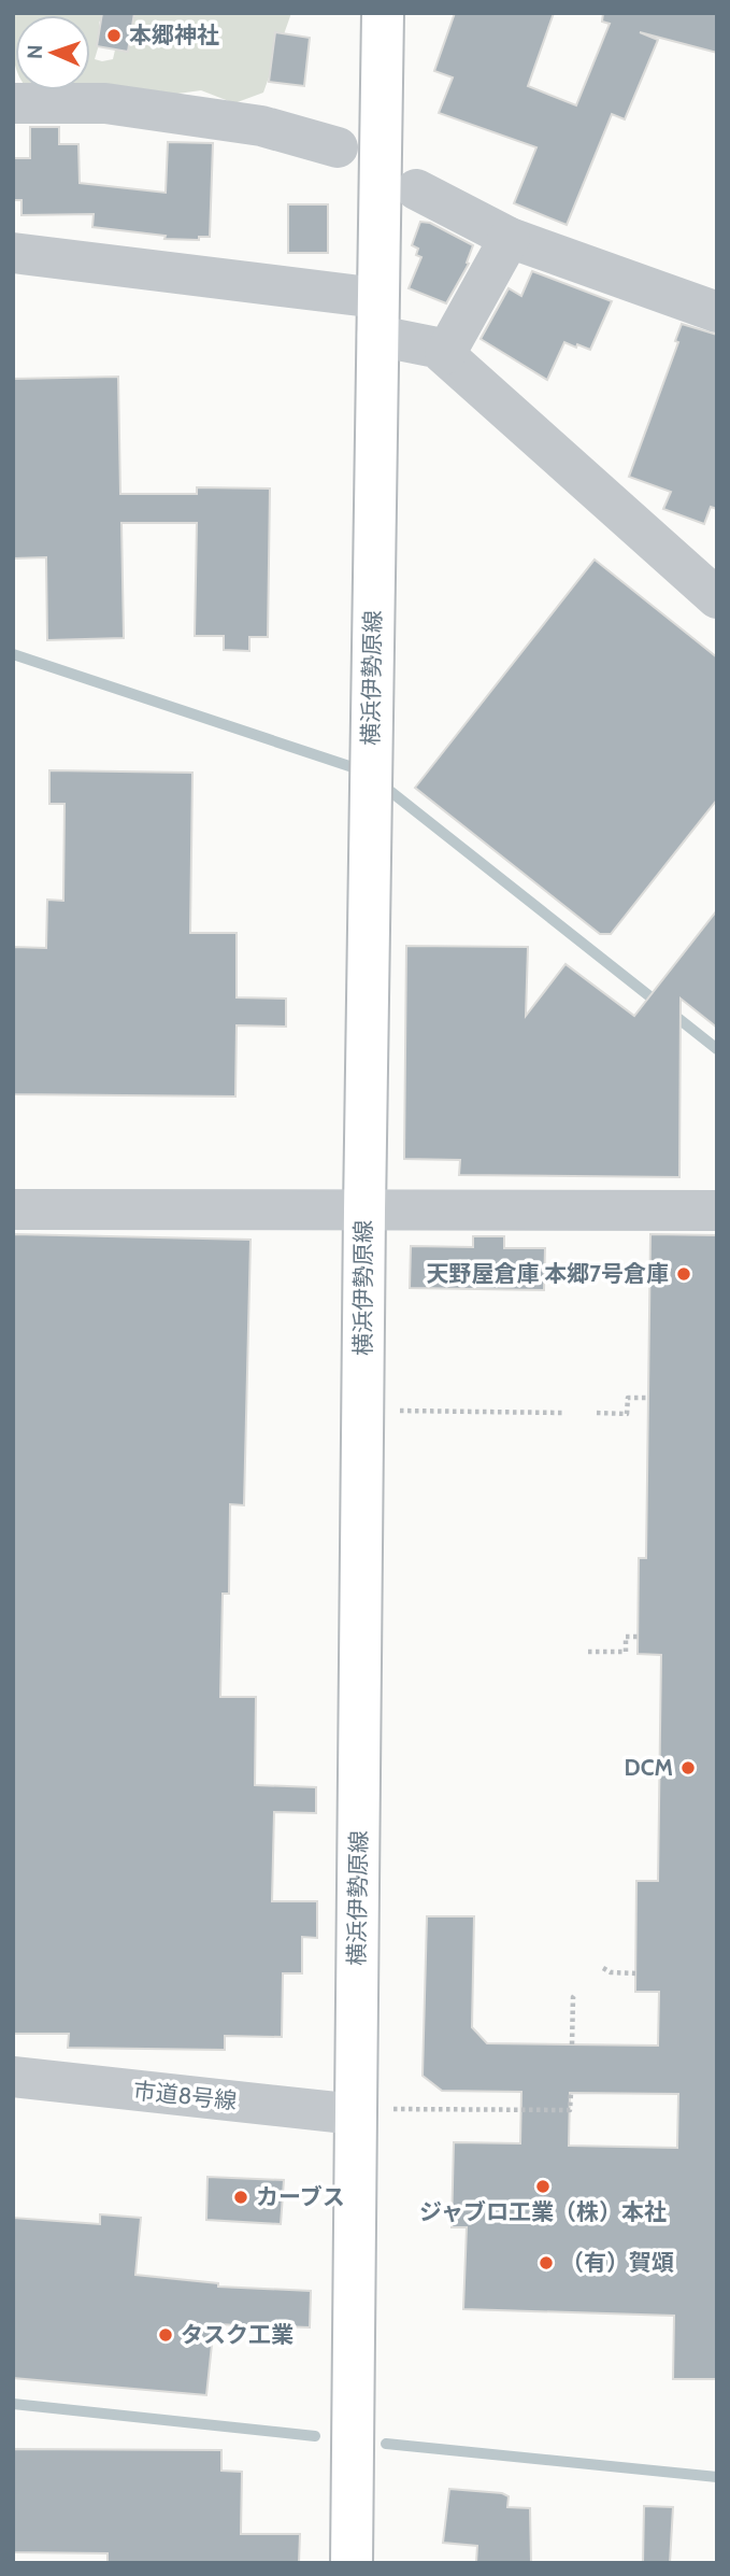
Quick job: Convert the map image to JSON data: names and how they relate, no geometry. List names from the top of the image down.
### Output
{
  "streets": {
    "main road": ["横浜伊勢原線"],
    "street": ["市道8号線"]
  },
  "crossings": [
    ["横浜伊勢原線", "市道8号線"]
  ],
  "places": [
    "本郷神社",
    "天野屋倉庫 本郷7号倉庫",
    "DCM",
    "ジャブロ工業（株）本社",
    "カーブス",
    "（有）賀頌",
    "タスク工業"
  ],
  "north": "left"
}
